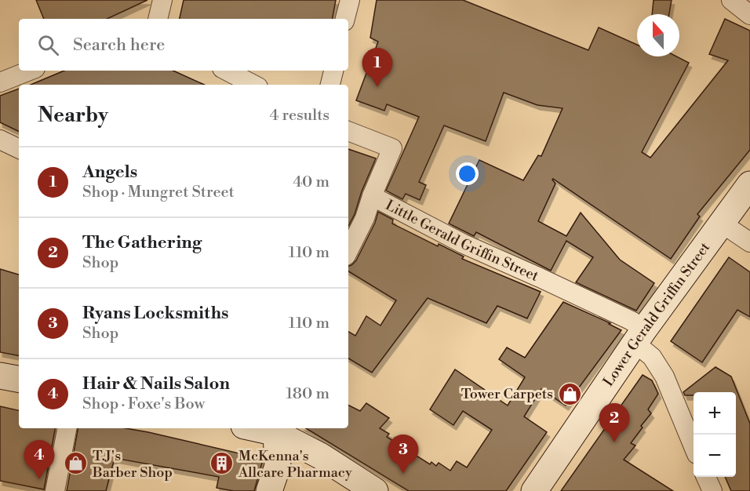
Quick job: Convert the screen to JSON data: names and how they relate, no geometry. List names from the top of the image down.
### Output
{
  "streets": {
    "main road": ["Lower Gerald Griffin Street"],
    "street": ["Little Gerald Griffin Street"]
  },
  "crossings": [
    ["Little Gerald Griffin Street", "Lower Gerald Griffin Street"]
  ],
  "places": {
    "shop": ["Tower Carpets", "T.J's Barber Shop"],
    "building": ["McKenna's Allcare Pharmacy"]
  },
  "north": "top",
  "page": {
    "search": "Search here",
    "pins": [
      "1",
      "2",
      "3",
      "4"
    ],
    "heading": ["Nearby", "4 results"],
    "list": [
      {
        "mark": "1",
        "name": "Angels",
        "note": "Shop · Mungret Street",
        "value": "40 m"
      },
      {
        "mark": "2",
        "name": "The Gathering",
        "note": "Shop",
        "value": "110 m"
      },
      {
        "mark": "3",
        "name": "Ryans Locksmiths",
        "note": "Shop",
        "value": "110 m"
      },
      {
        "mark": "4",
        "name": "Hair & Nails Salon",
        "note": "Shop · Foxe's Bow",
        "value": "180 m"
      }
    ],
    "map_buttons": ["+", "−"]
  }
}
